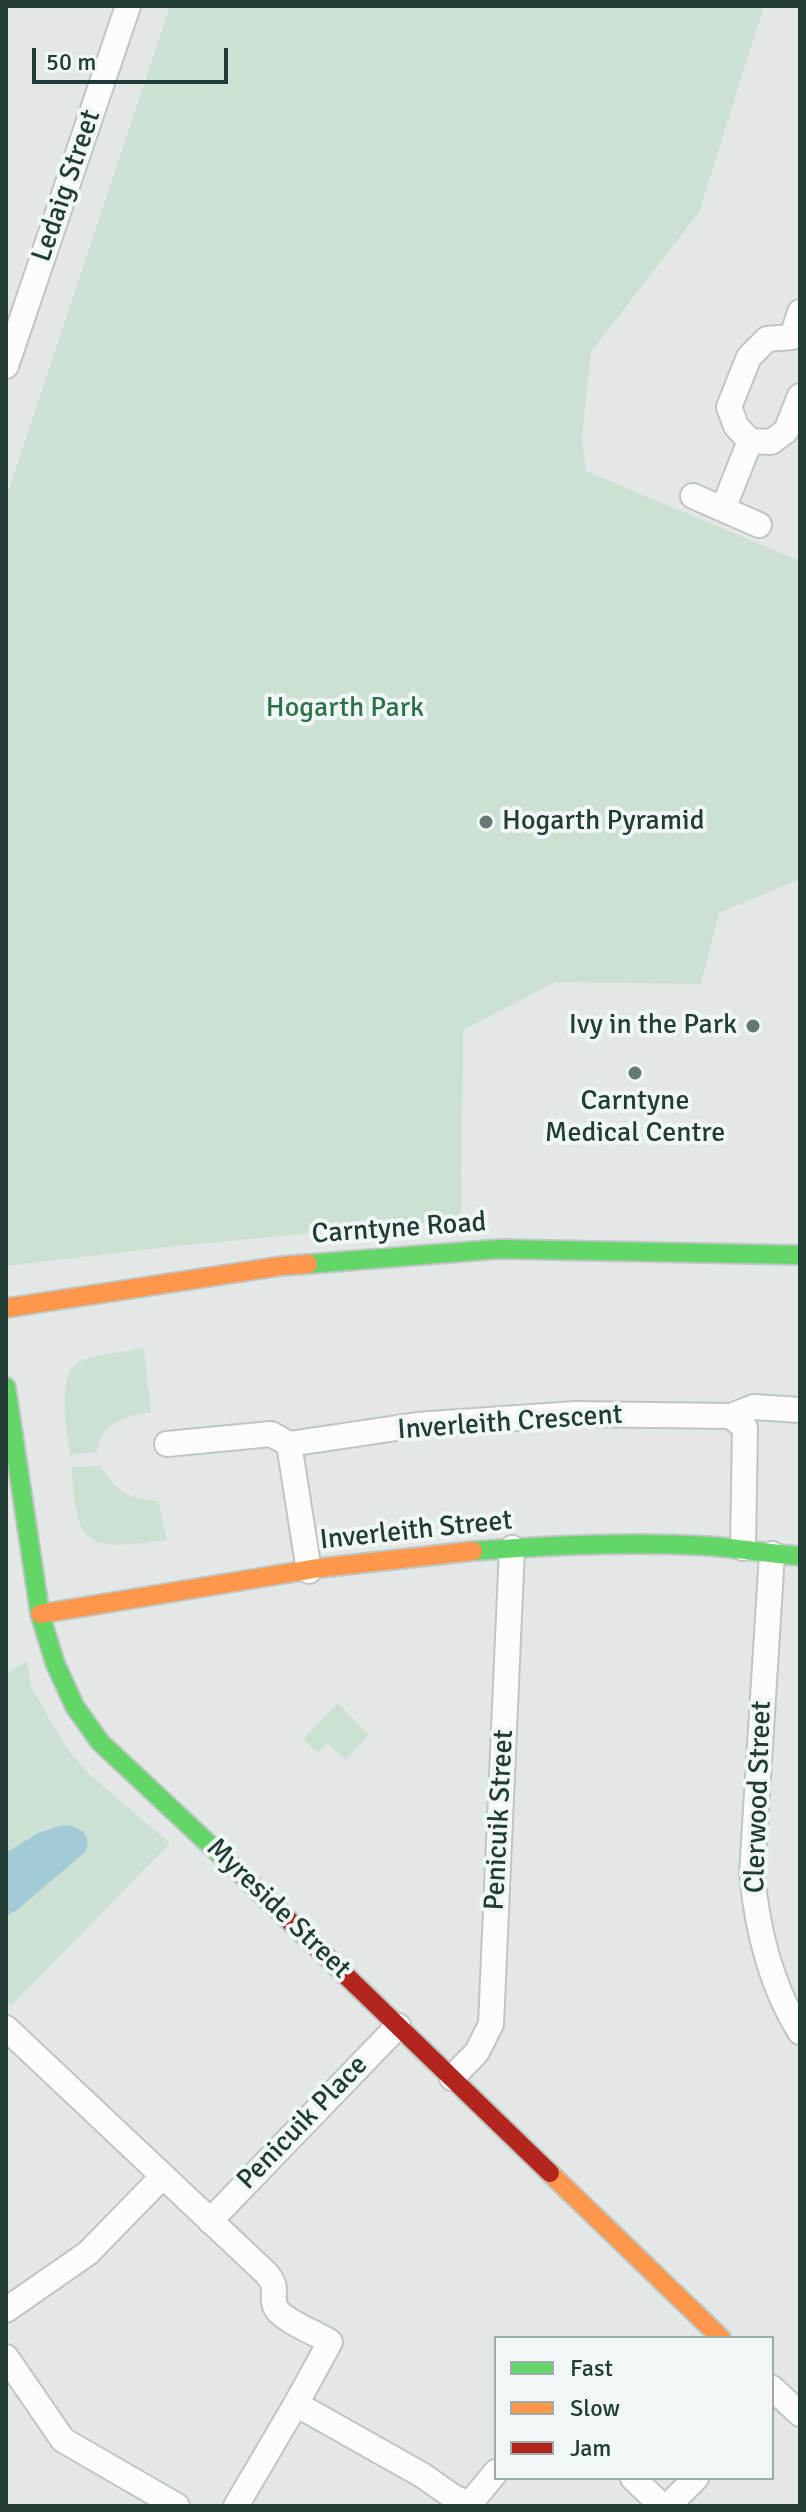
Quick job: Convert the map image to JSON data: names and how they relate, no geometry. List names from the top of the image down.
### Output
{
  "streets": {
    "street": [
      "Ledaig Street",
      "Carntyne Road",
      "Inverleith Crescent",
      "Inverleith Street",
      "Clerwood Street",
      "Penicuik Street",
      "Myreside Street",
      "Penicuik Place"
    ]
  },
  "crossings": [
    ["Inverleith Street", "Clerwood Street"],
    ["Inverleith Street", "Penicuik Street"],
    ["Inverleith Street", "Myreside Street"],
    ["Penicuik Street", "Myreside Street"],
    ["Myreside Street", "Penicuik Place"]
  ],
  "parks": ["Hogarth Park"],
  "places": ["Hogarth Pyramid", "Ivy in the Park", "Carntyne Medical Centre"],
  "legend": ["Fast", "Slow", "Jam"],
  "scale_bar": "50 m"
}
